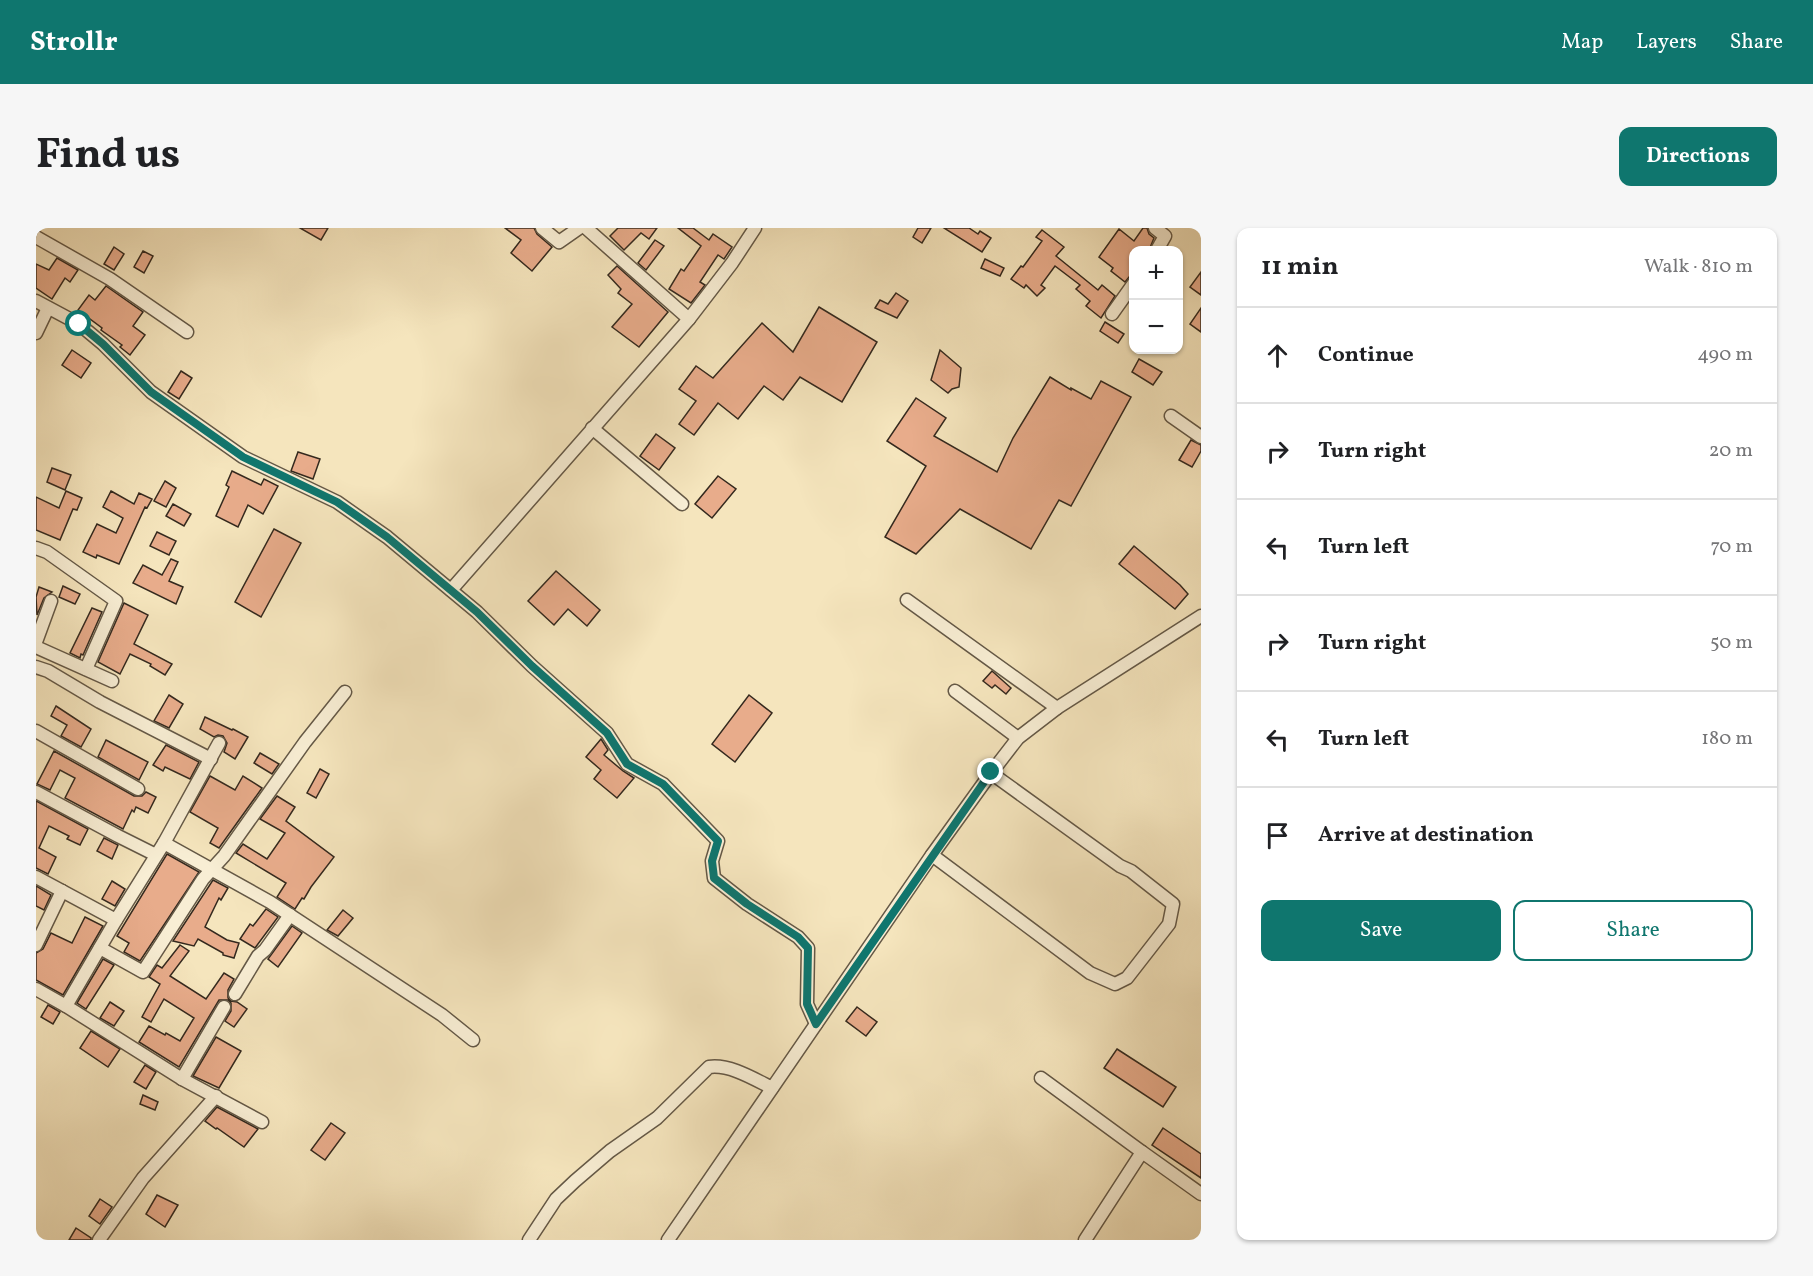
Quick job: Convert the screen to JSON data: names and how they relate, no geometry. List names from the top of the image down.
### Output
{
  "page": {
    "header": "Strollr",
    "nav": ["Map", "Layers", "Share"],
    "title": "Find us",
    "buttons": [
      "Directions",
      ["Save", "Share"]
    ],
    "heading": ["11 min", "Walk · 810 m"],
    "map_buttons": ["+", "−"],
    "list": [
      ["Continue", "490 m"],
      ["Turn right", "20 m"],
      ["Turn left", "70 m"],
      ["Turn right", "50 m"],
      ["Turn left", "180 m"],
      "Arrive at destination"
    ]
  }
}
